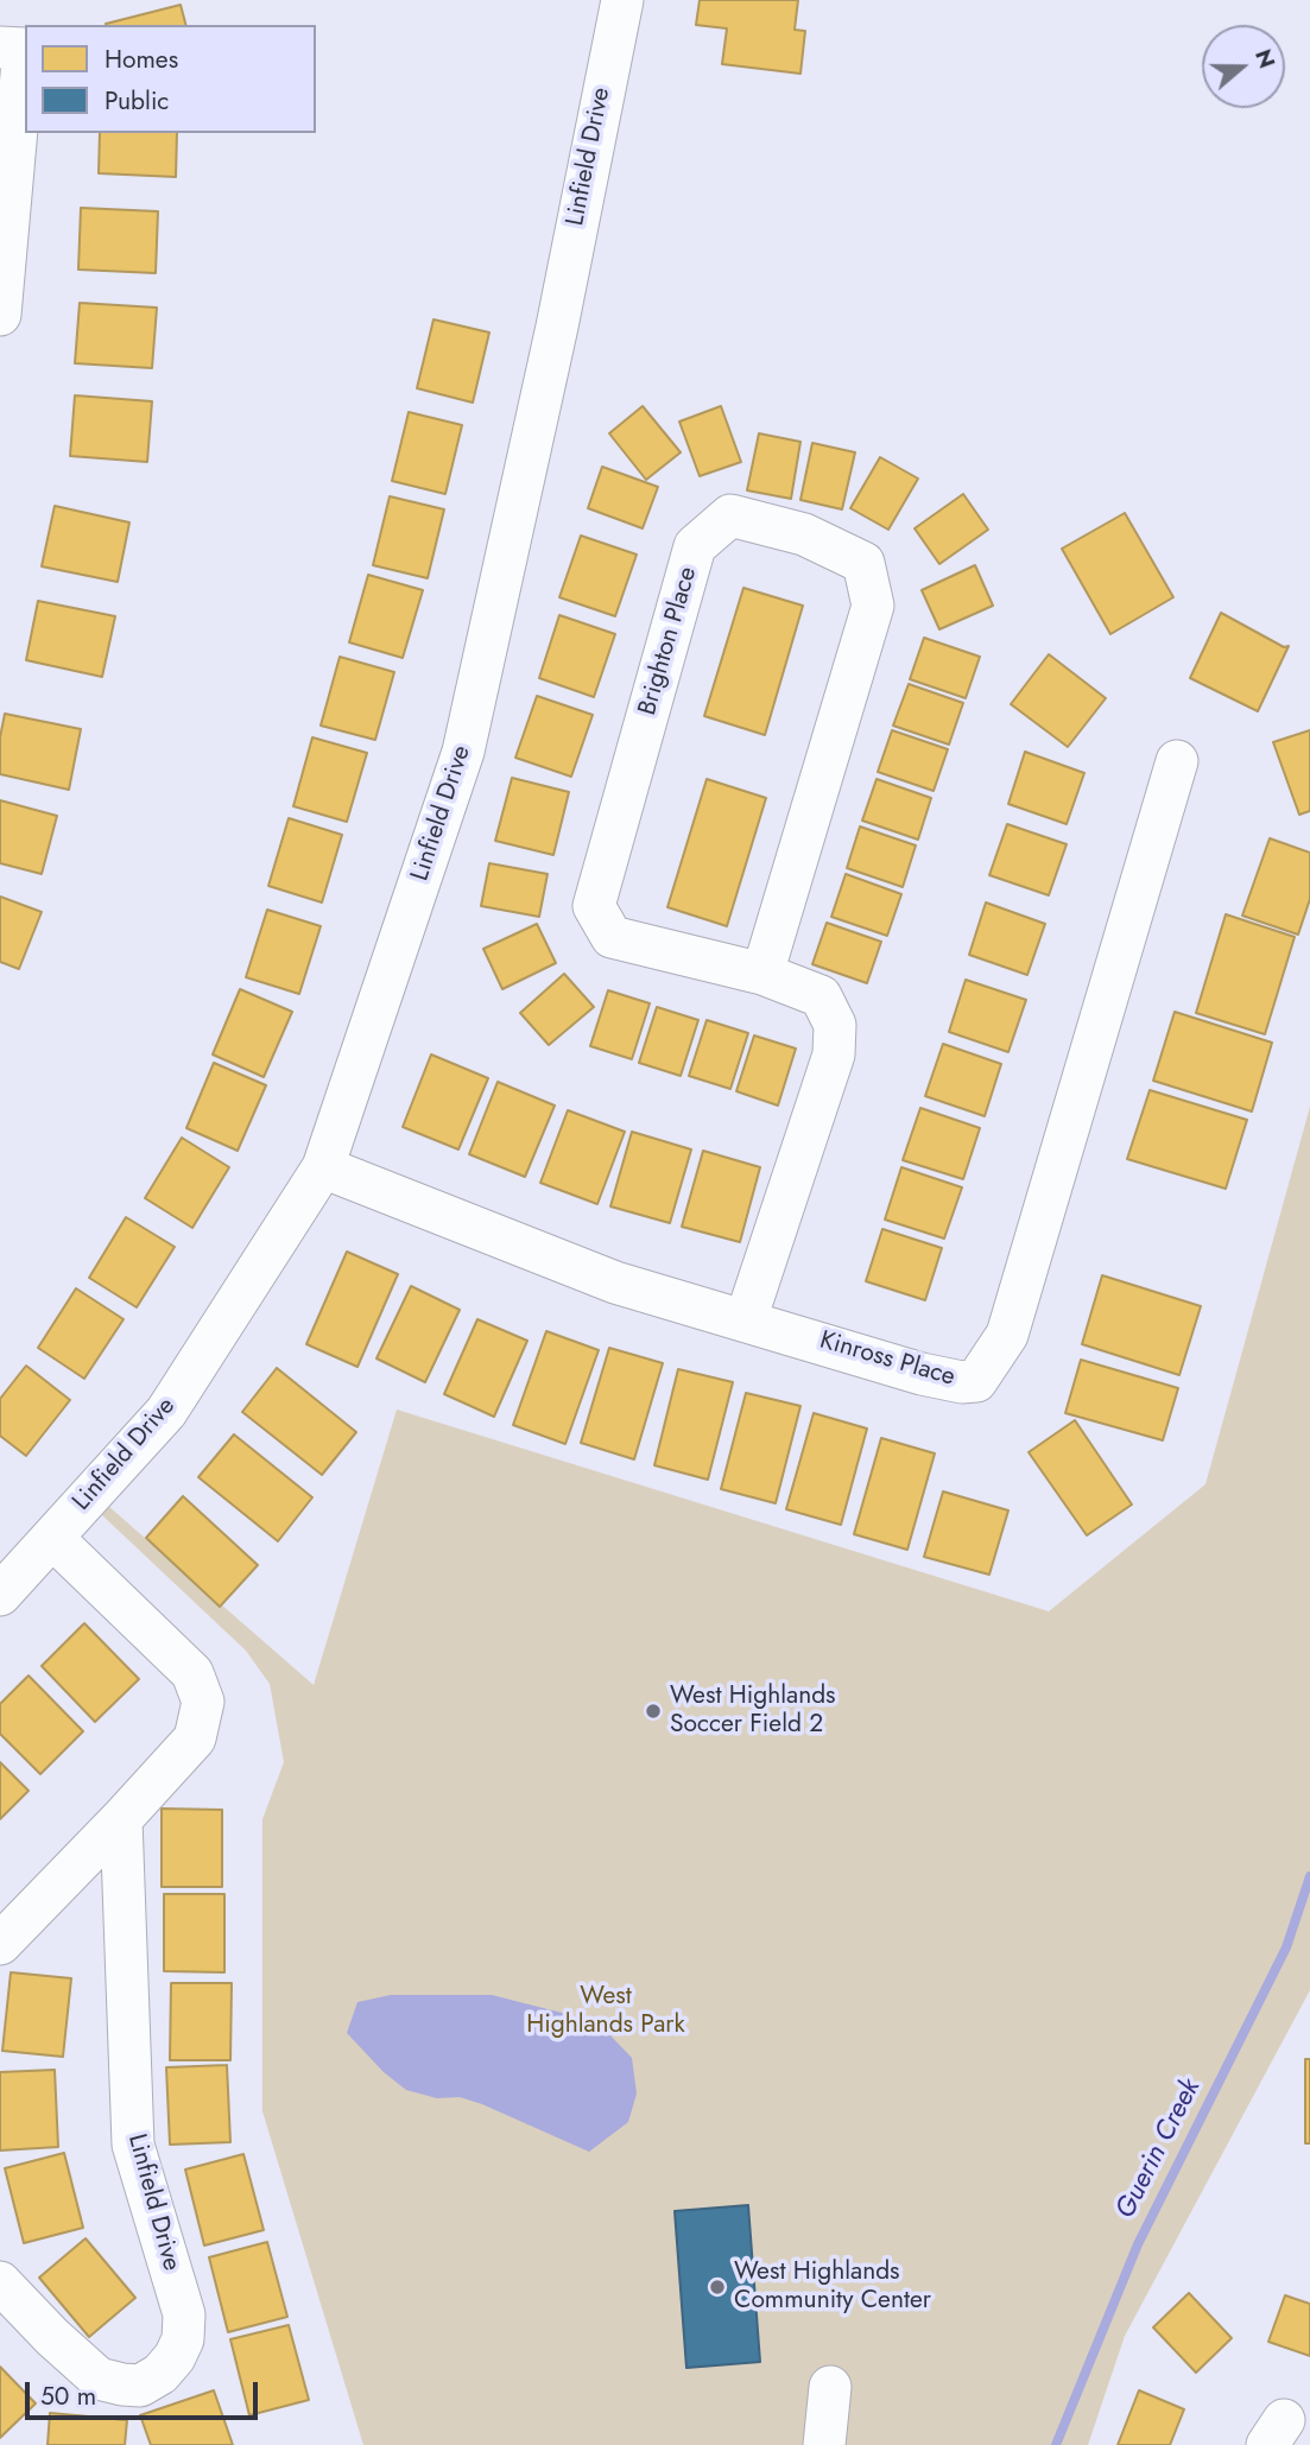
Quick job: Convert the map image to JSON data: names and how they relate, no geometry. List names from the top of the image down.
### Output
{
  "streets": {
    "street": ["Linfield Drive", "Brighton Place", "Kinross Place"]
  },
  "crossings": [
    ["Linfield Drive", "Kinross Place"],
    ["Brighton Place", "Kinross Place"]
  ],
  "water": ["Guerin Creek"],
  "parks": ["West Highlands Park"],
  "places": ["West Highlands Soccer Field 2", "West Highlands Community Center"],
  "legend": ["Homes", "Public"],
  "scale_bar": "50 m",
  "north": "right"
}
